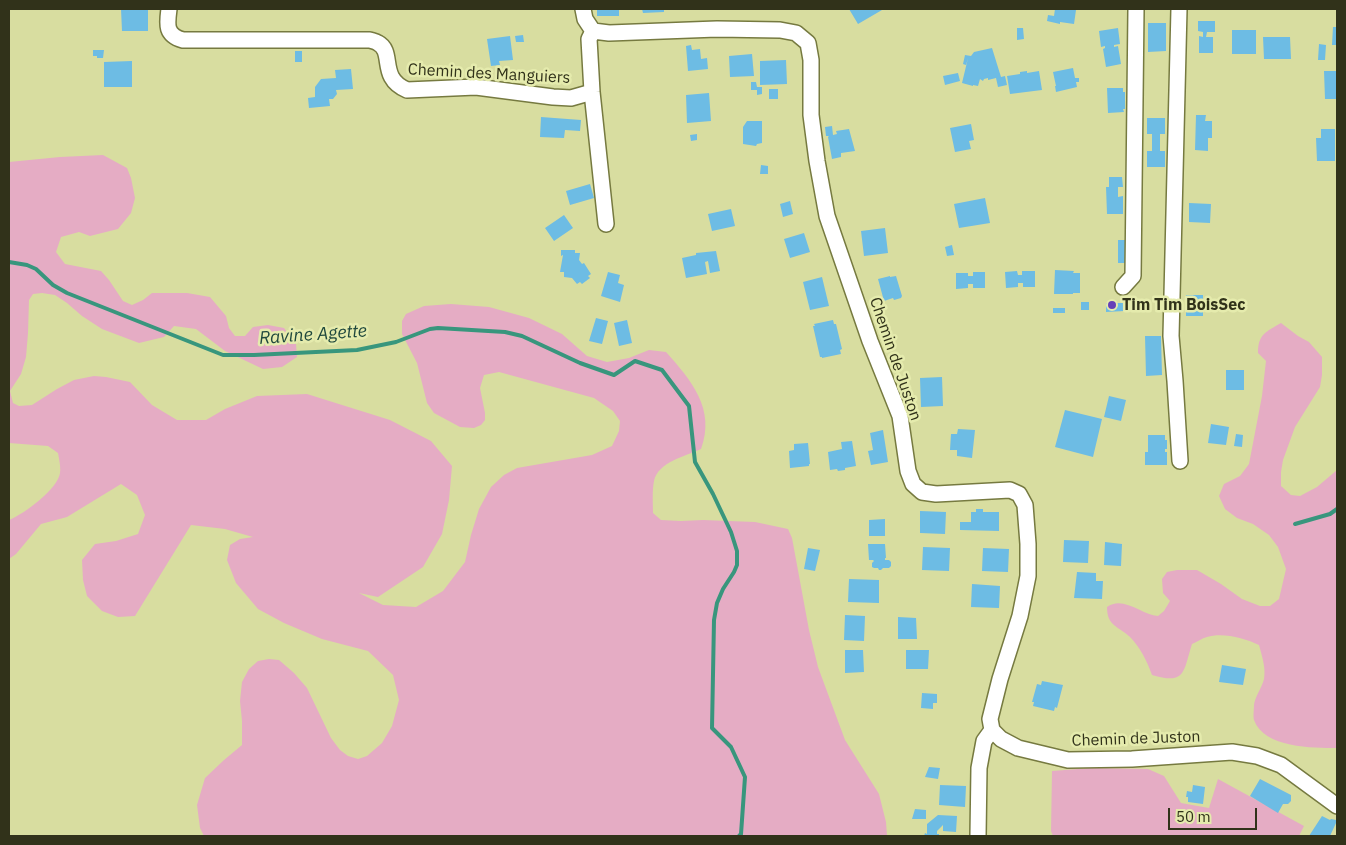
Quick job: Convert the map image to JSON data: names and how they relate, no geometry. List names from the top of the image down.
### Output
{
  "streets": {
    "street": ["Chemin des Manguiers", "Chemin de Juston"]
  },
  "water": ["Ravine Agette"],
  "places": ["Tim Tim BoisSec"],
  "scale_bar": "50 m"
}
